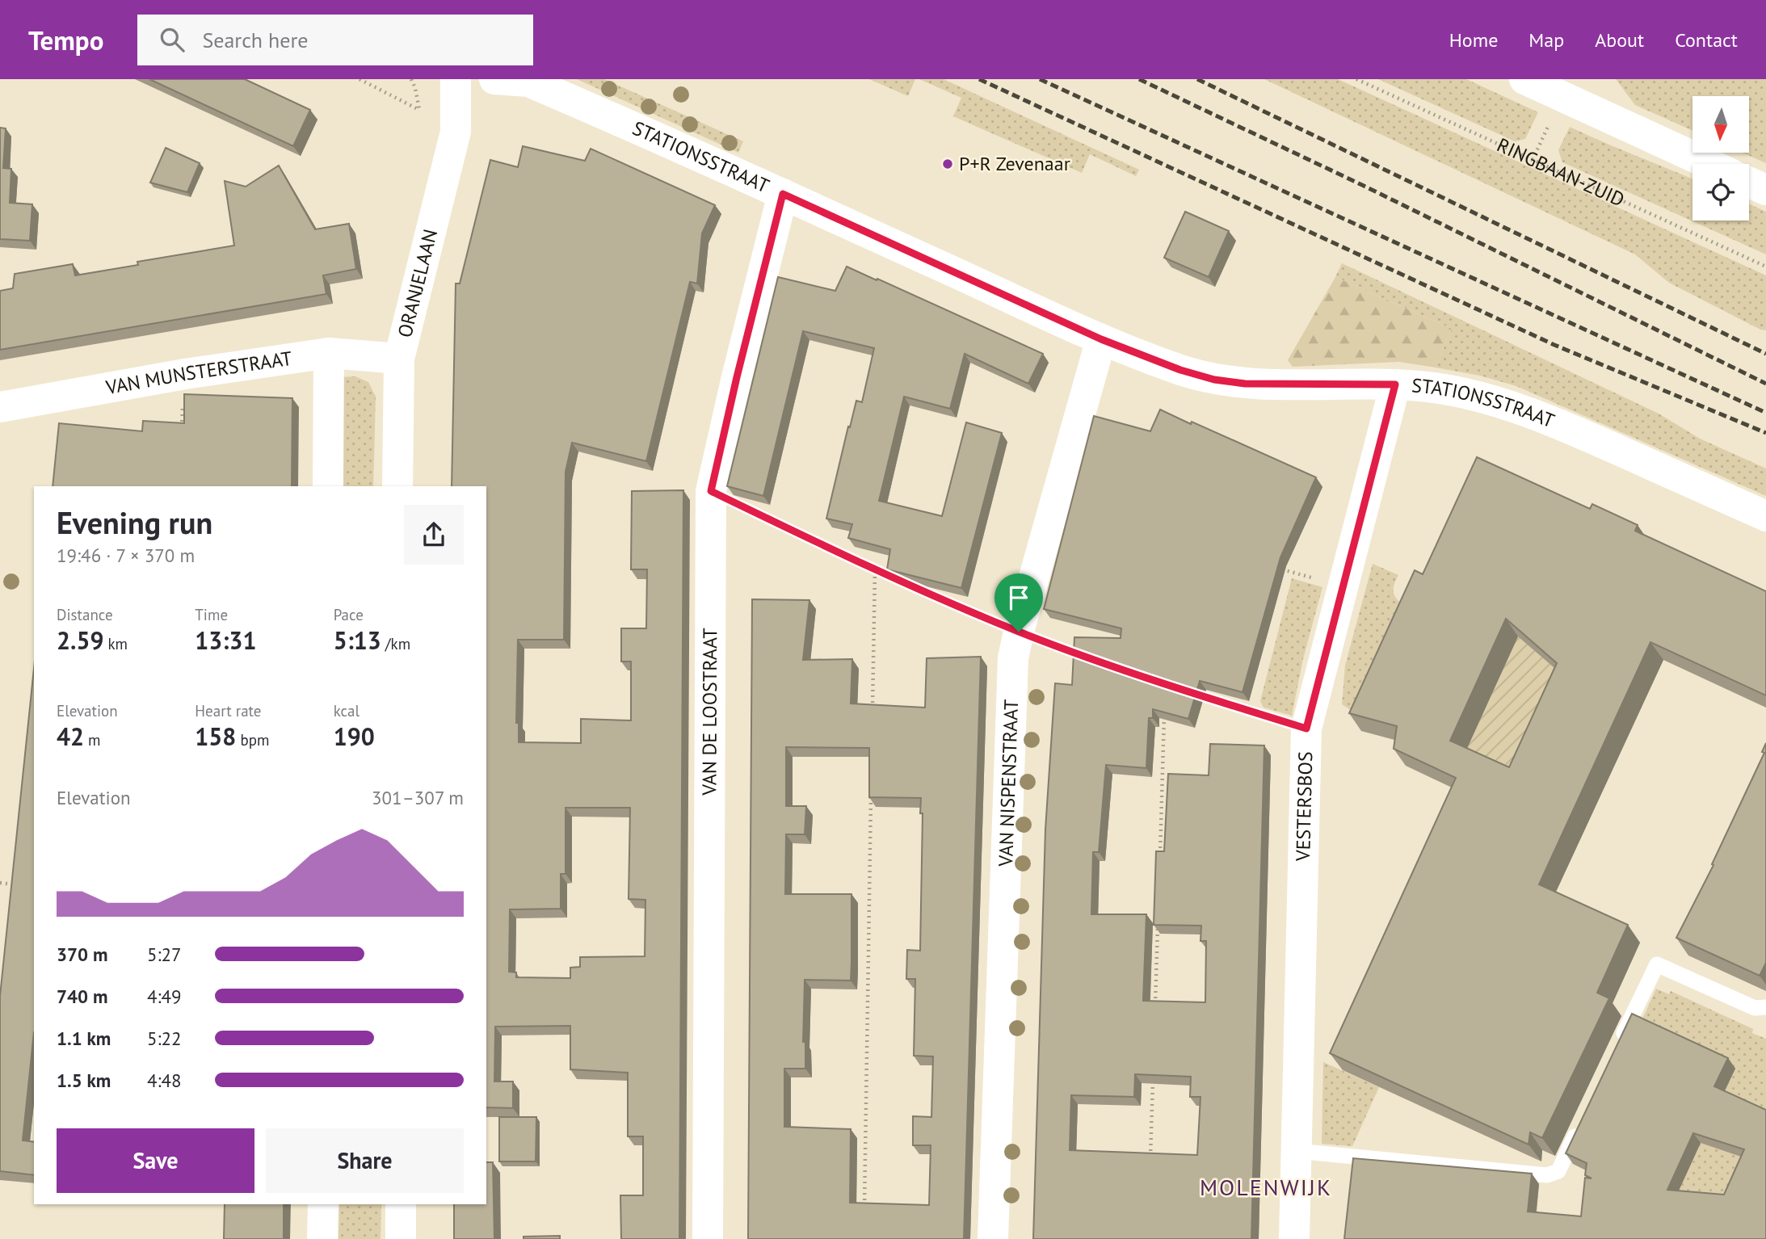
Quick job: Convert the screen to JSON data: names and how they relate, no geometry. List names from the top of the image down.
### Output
{
  "streets": {
    "street": [
      "STATIONSSTRAAT",
      "ORANJELAAN",
      "VAN MUNSTERSTRAAT",
      "VAN DE LOOSTRAAT",
      "VAN NISPENSTRAAT",
      "VESTERSBOS"
    ],
    "path": ["RINGBAAN-ZUID"]
  },
  "crossings": [
    ["STATIONSSTRAAT", "VAN DE LOOSTRAAT"],
    ["STATIONSSTRAAT", "VAN NISPENSTRAAT"],
    ["STATIONSSTRAAT", "VESTERSBOS"],
    ["ORANJELAAN", "VAN MUNSTERSTRAAT"]
  ],
  "districts": ["MOLENWIJK"],
  "places": ["P+R Zevenaar"],
  "north": "bottom",
  "page": {
    "header": "Tempo",
    "search": "Search here",
    "nav": [
      "Home",
      "Map",
      "About",
      "Contact"
    ],
    "heading": ["Evening run", "19:46 · 7 × 370 m"],
    "stats": [
      ["Distance", "2.59 km"],
      ["Time", "13:31"],
      ["Pace", "5:13 /km"],
      ["Elevation", "42 m"],
      ["Heart rate", "158 bpm"],
      ["kcal", "190"]
    ],
    "chart": ["Elevation", "301–307 m"],
    "list": [
      {
        "name": "370 m",
        "note": "5:27"
      },
      {
        "name": "740 m",
        "note": "4:49"
      },
      {
        "name": "1.1 km",
        "note": "5:22"
      },
      {
        "name": "1.5 km",
        "note": "4:48"
      }
    ],
    "buttons": ["Save", "Share"]
  }
}
